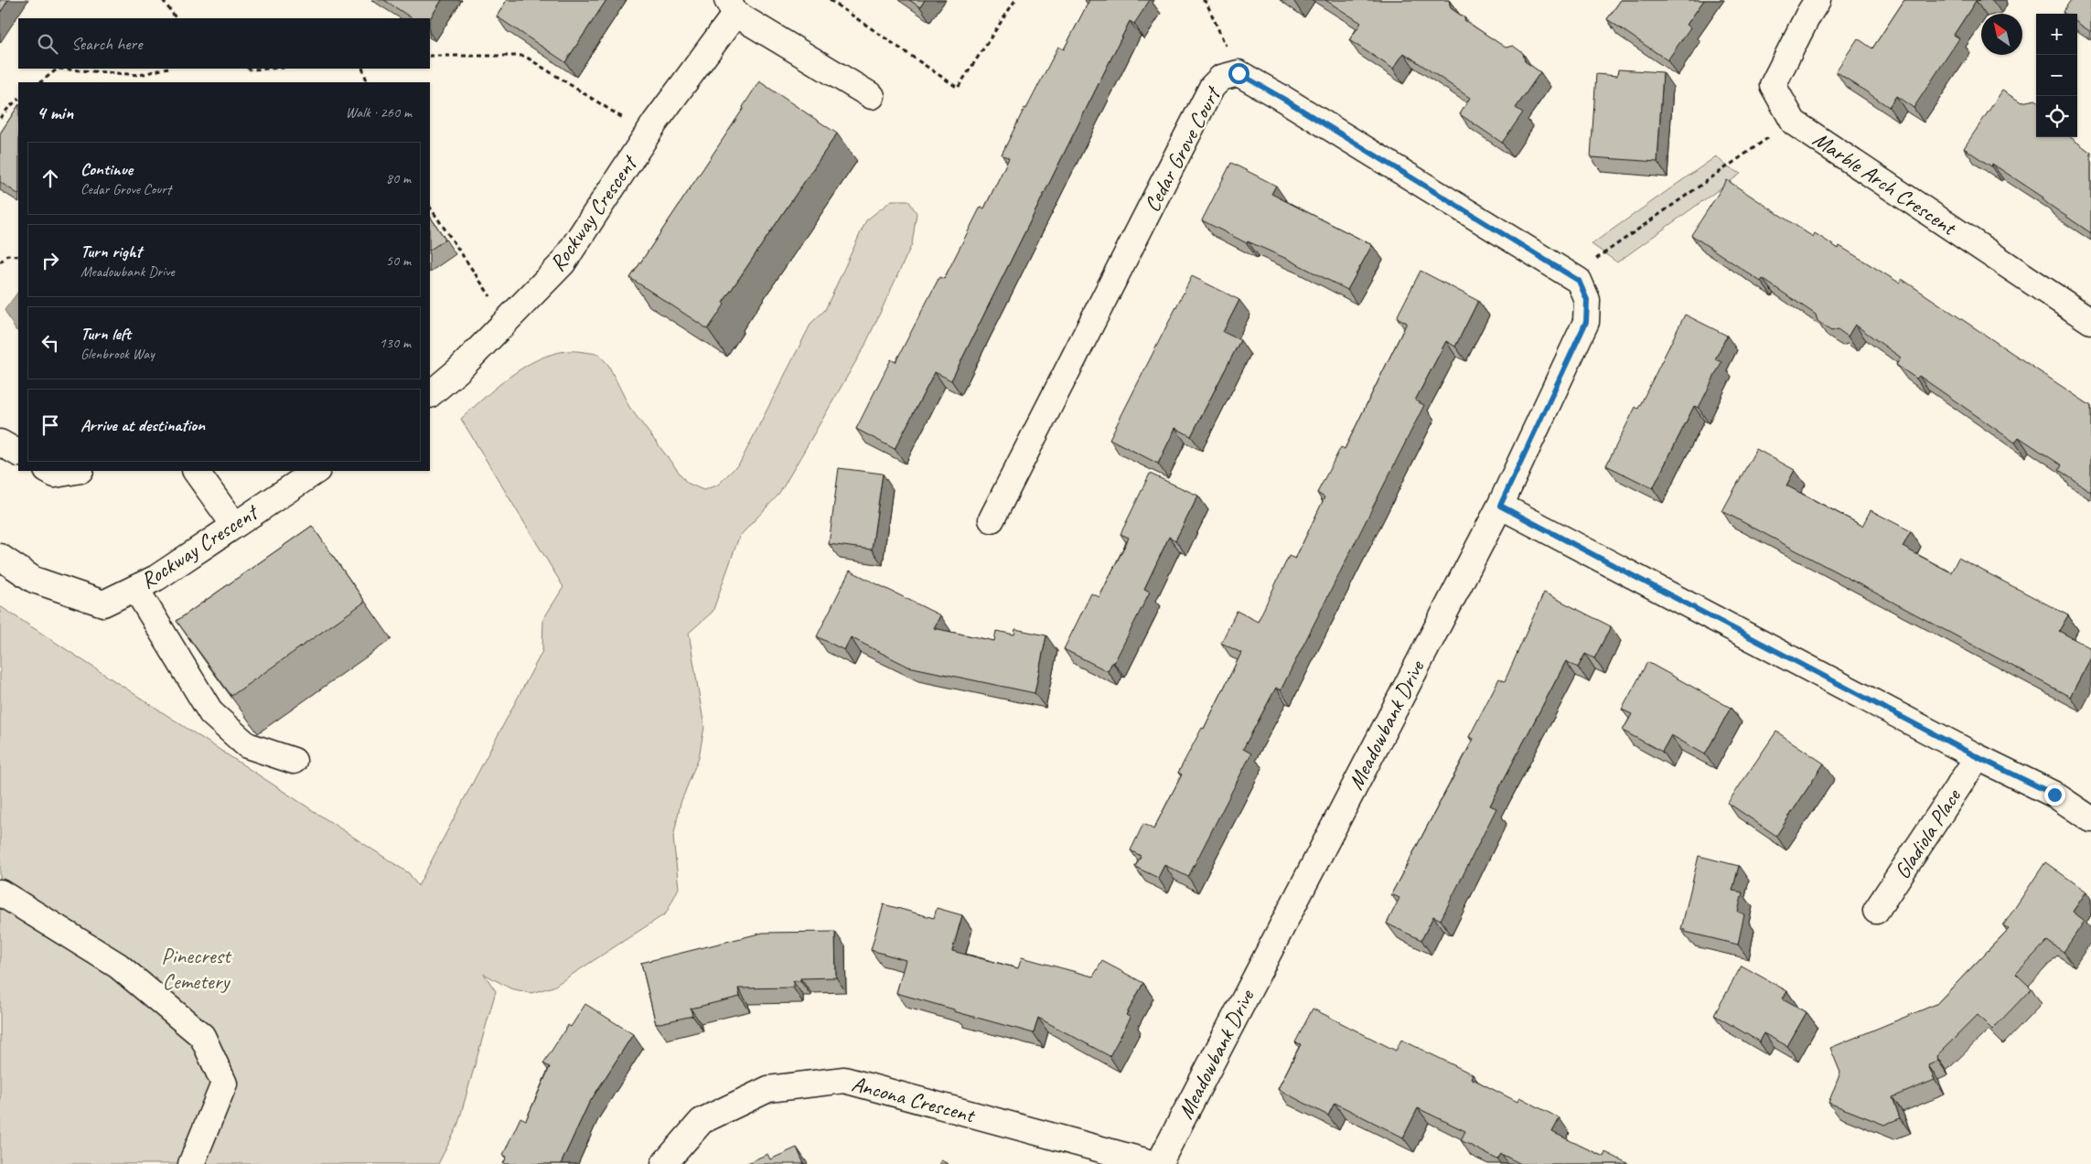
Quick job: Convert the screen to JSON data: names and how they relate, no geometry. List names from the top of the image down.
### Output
{
  "streets": {
    "street": [
      "Cedar Grove Court",
      "Marble Arch Crescent",
      "Rockway Crescent",
      "Meadowbank Drive",
      "Gladiola Place",
      "Ancona Crescent"
    ]
  },
  "crossings": [
    ["Cedar Grove Court", "Meadowbank Drive"]
  ],
  "parks": ["Pinecrest Cemetery"],
  "north": "top left",
  "page": {
    "map_buttons": ["+", "−"],
    "search": "Search here",
    "heading": ["4 min", "Walk · 260 m"],
    "list": [
      ["Continue", "Cedar Grove Court", "80 m"],
      ["Turn right", "Meadowbank Drive", "50 m"],
      ["Turn left", "Glenbrook Way", "130 m"],
      "Arrive at destination"
    ]
  }
}
